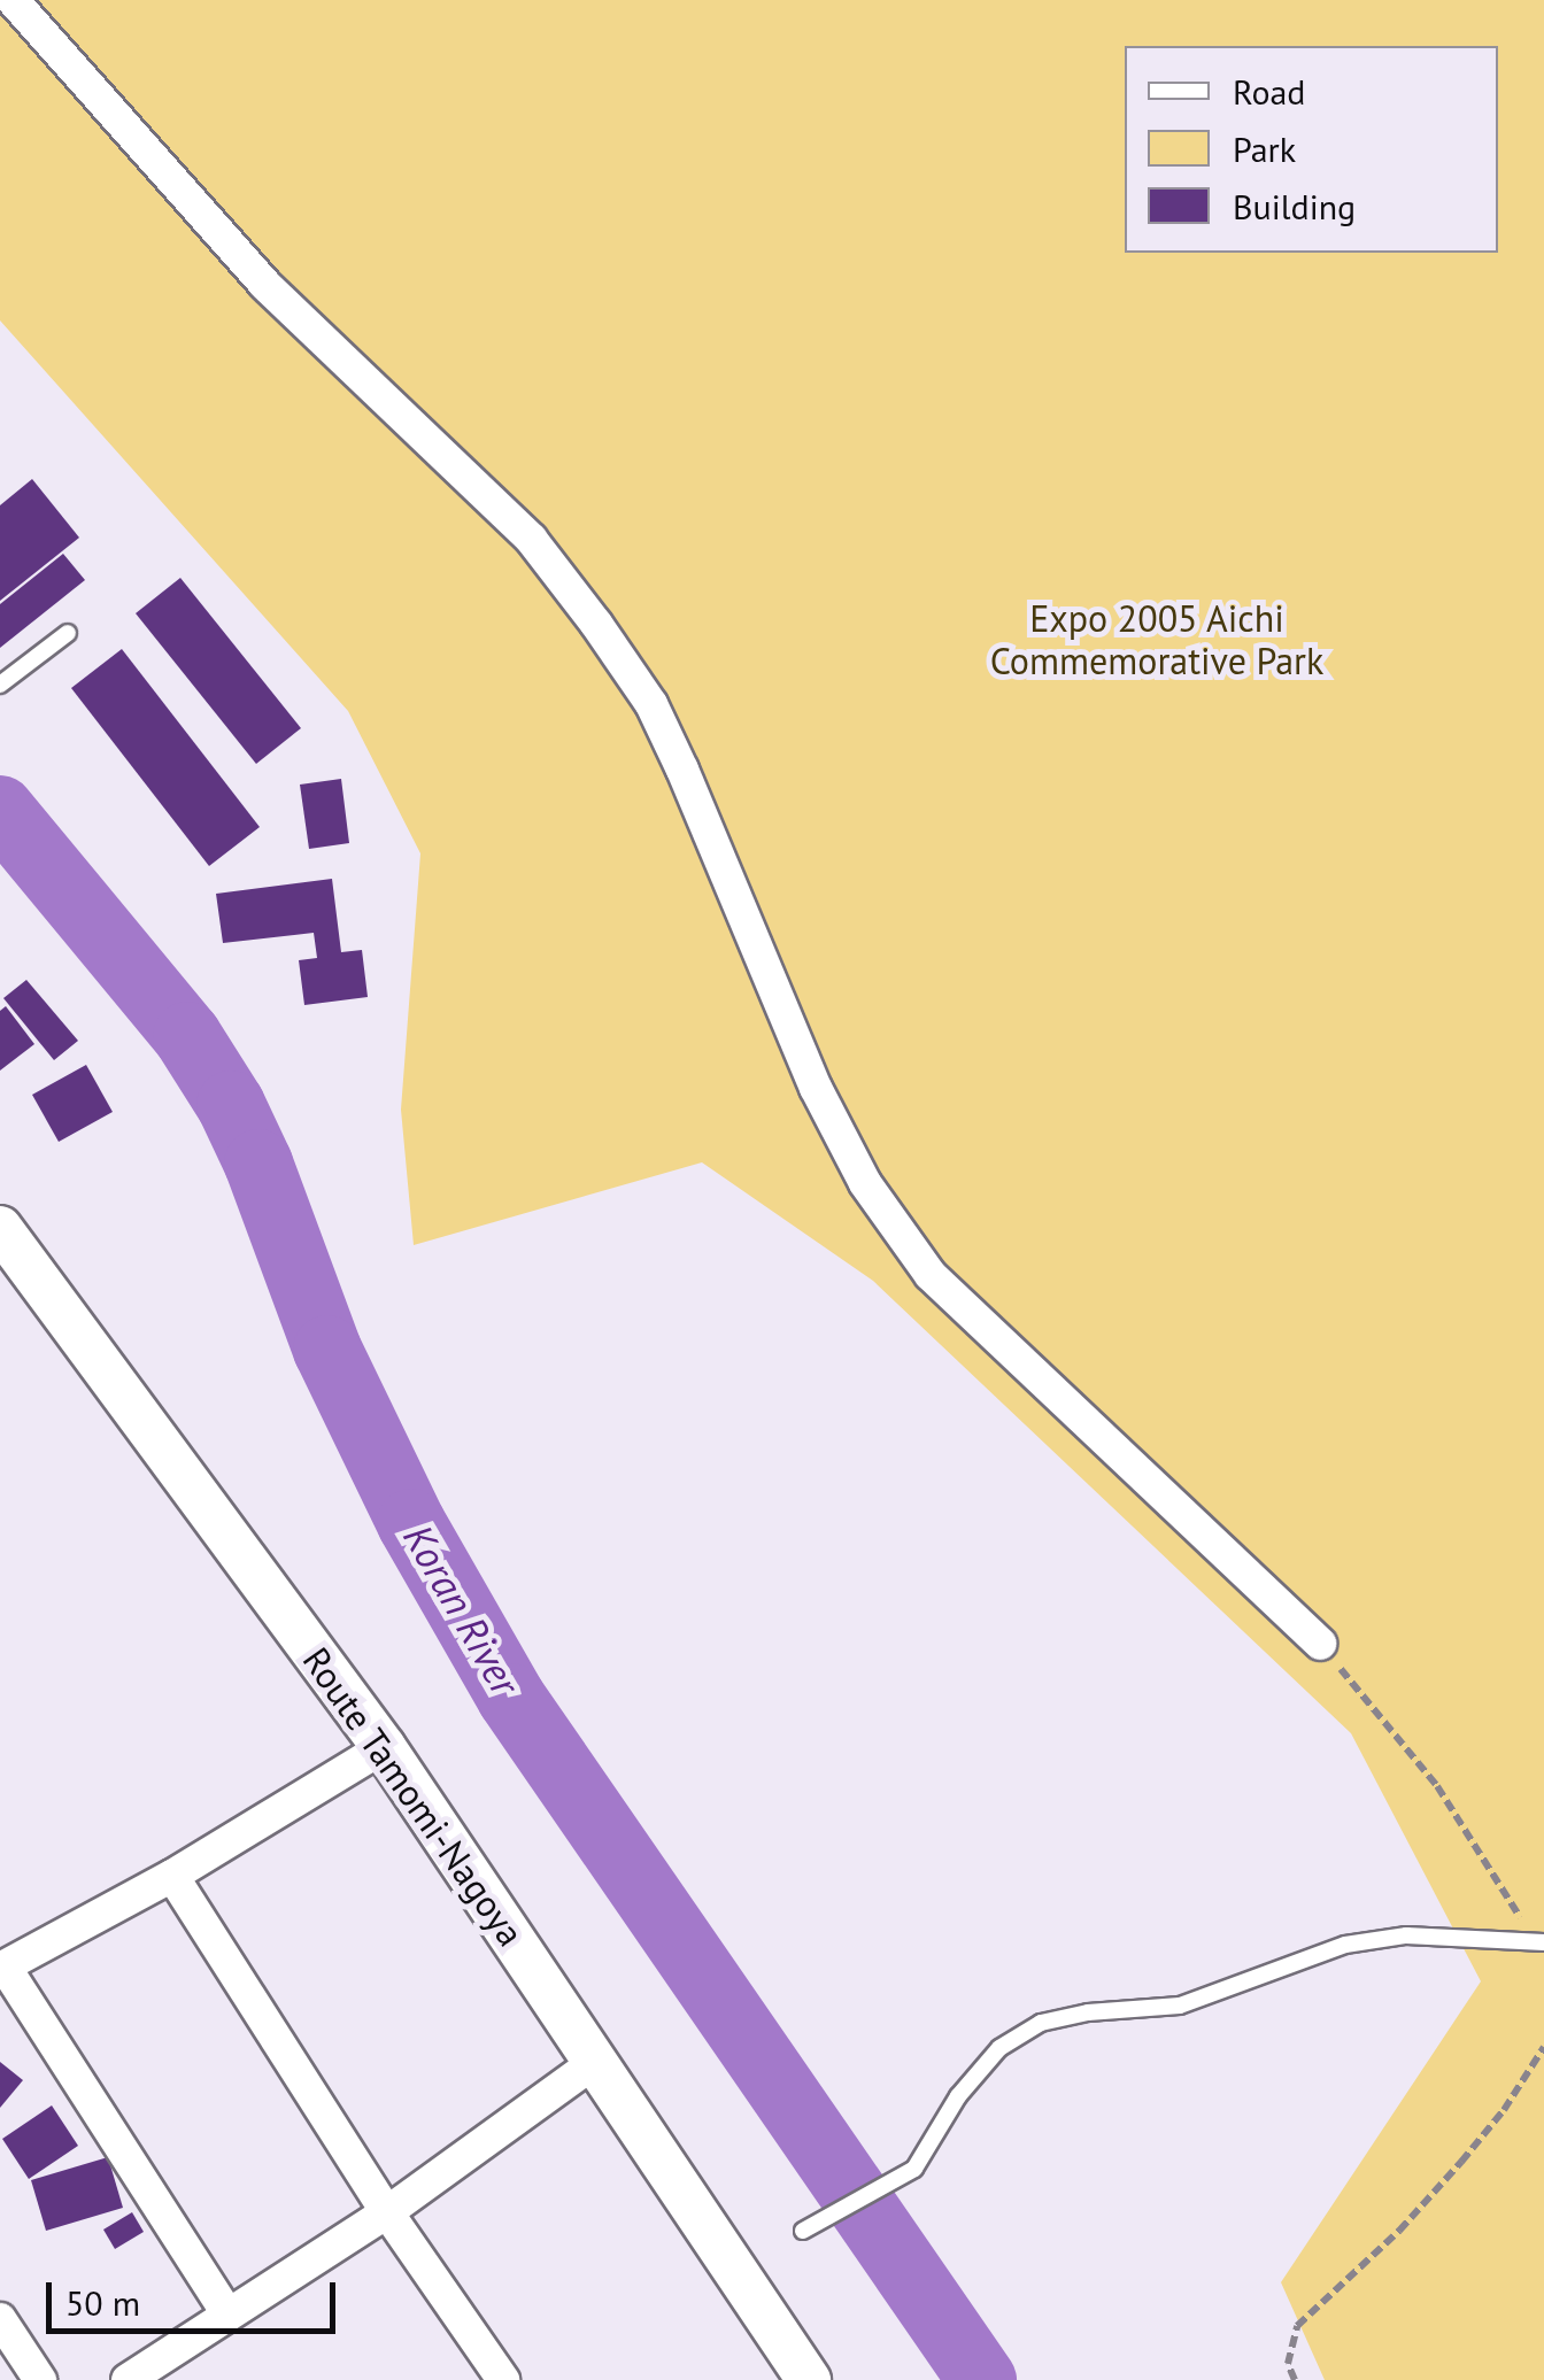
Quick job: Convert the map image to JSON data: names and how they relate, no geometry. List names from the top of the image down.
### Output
{
  "streets": {
    "main road": ["Route Tamomi-Nagoya"]
  },
  "water": ["Koran River"],
  "parks": ["Expo 2005 Aichi Commemorative Park"],
  "legend": ["Road", "Park", "Building"],
  "scale_bar": "50 m"
}
